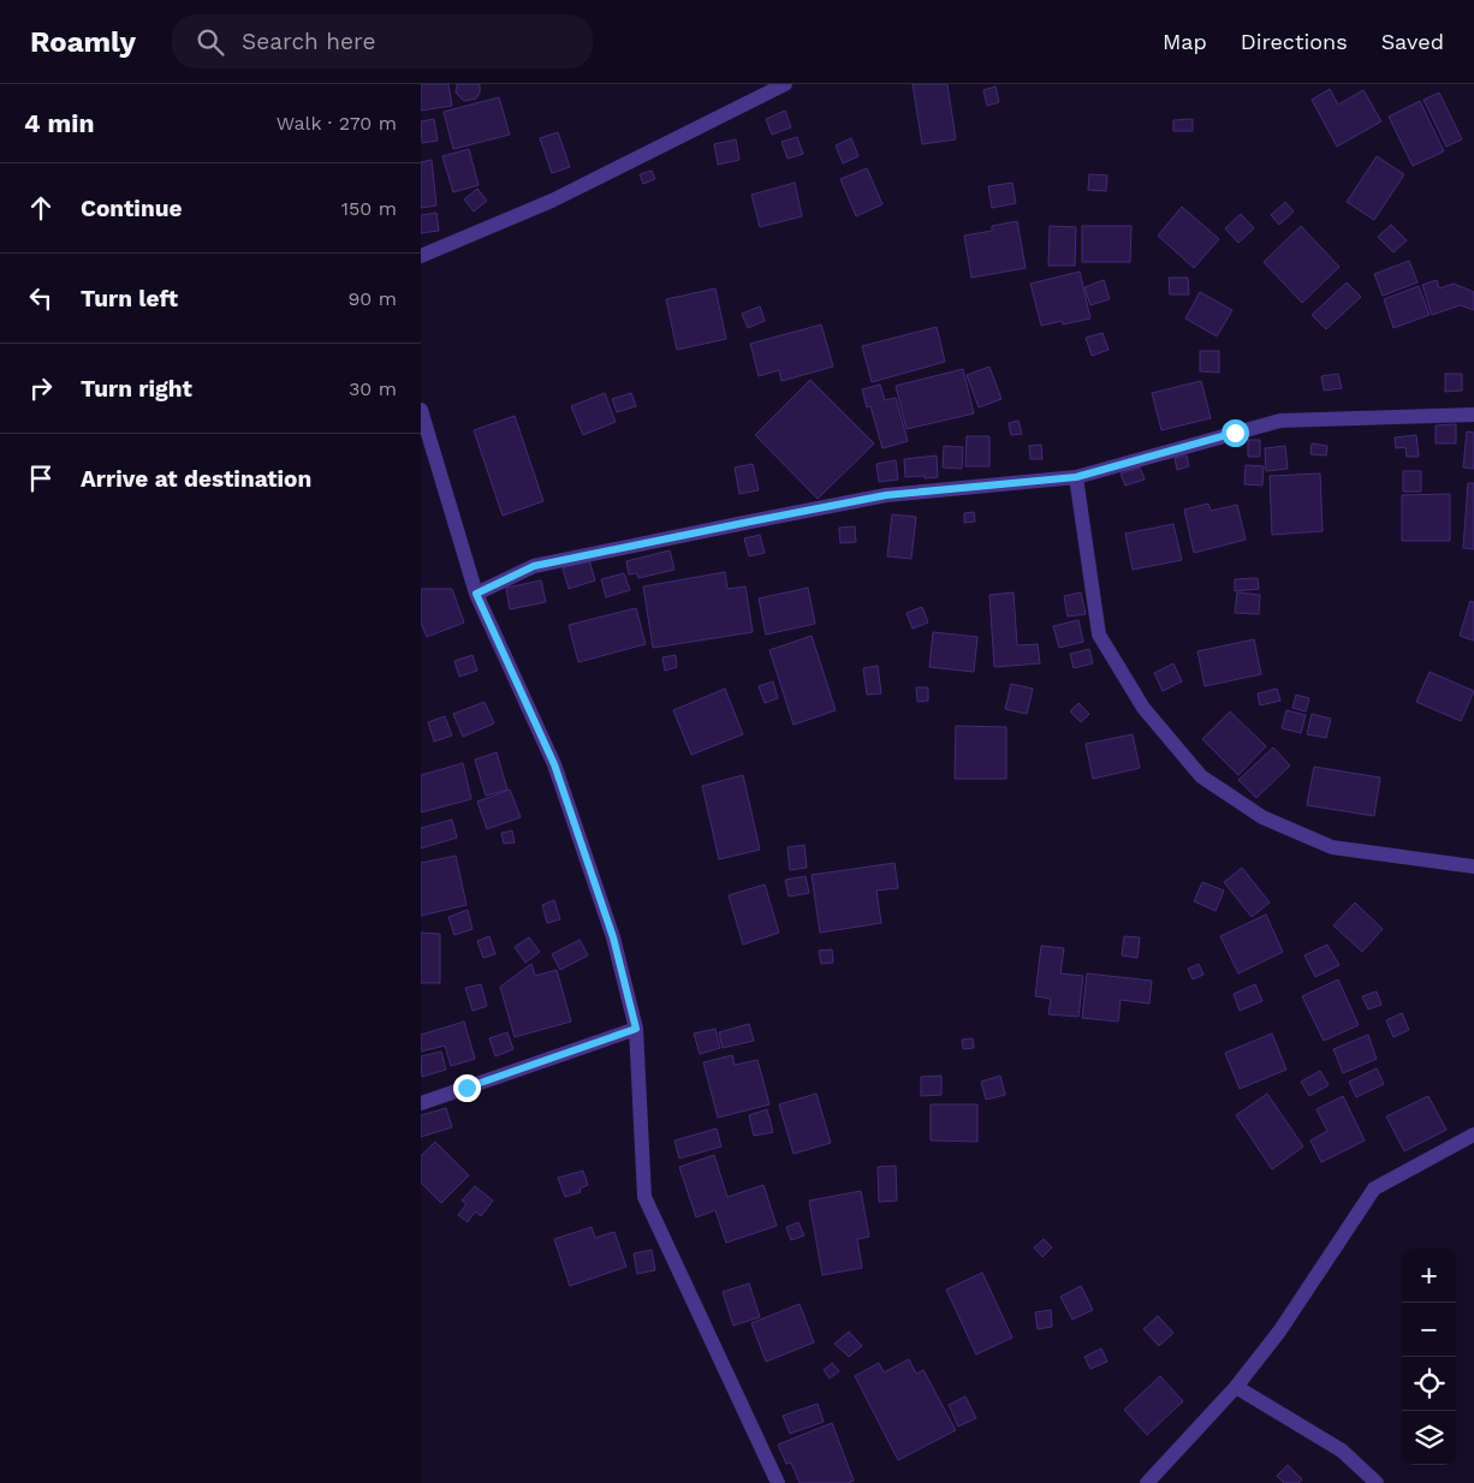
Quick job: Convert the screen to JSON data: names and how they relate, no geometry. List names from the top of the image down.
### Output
{
  "page": {
    "header": "Roamly",
    "search": "Search here",
    "nav": ["Map", "Directions", "Saved"],
    "heading": ["4 min", "Walk · 270 m"],
    "list": [
      ["Continue", "150 m"],
      ["Turn left", "90 m"],
      ["Turn right", "30 m"],
      "Arrive at destination"
    ],
    "map_buttons": ["+", "−"]
  }
}
